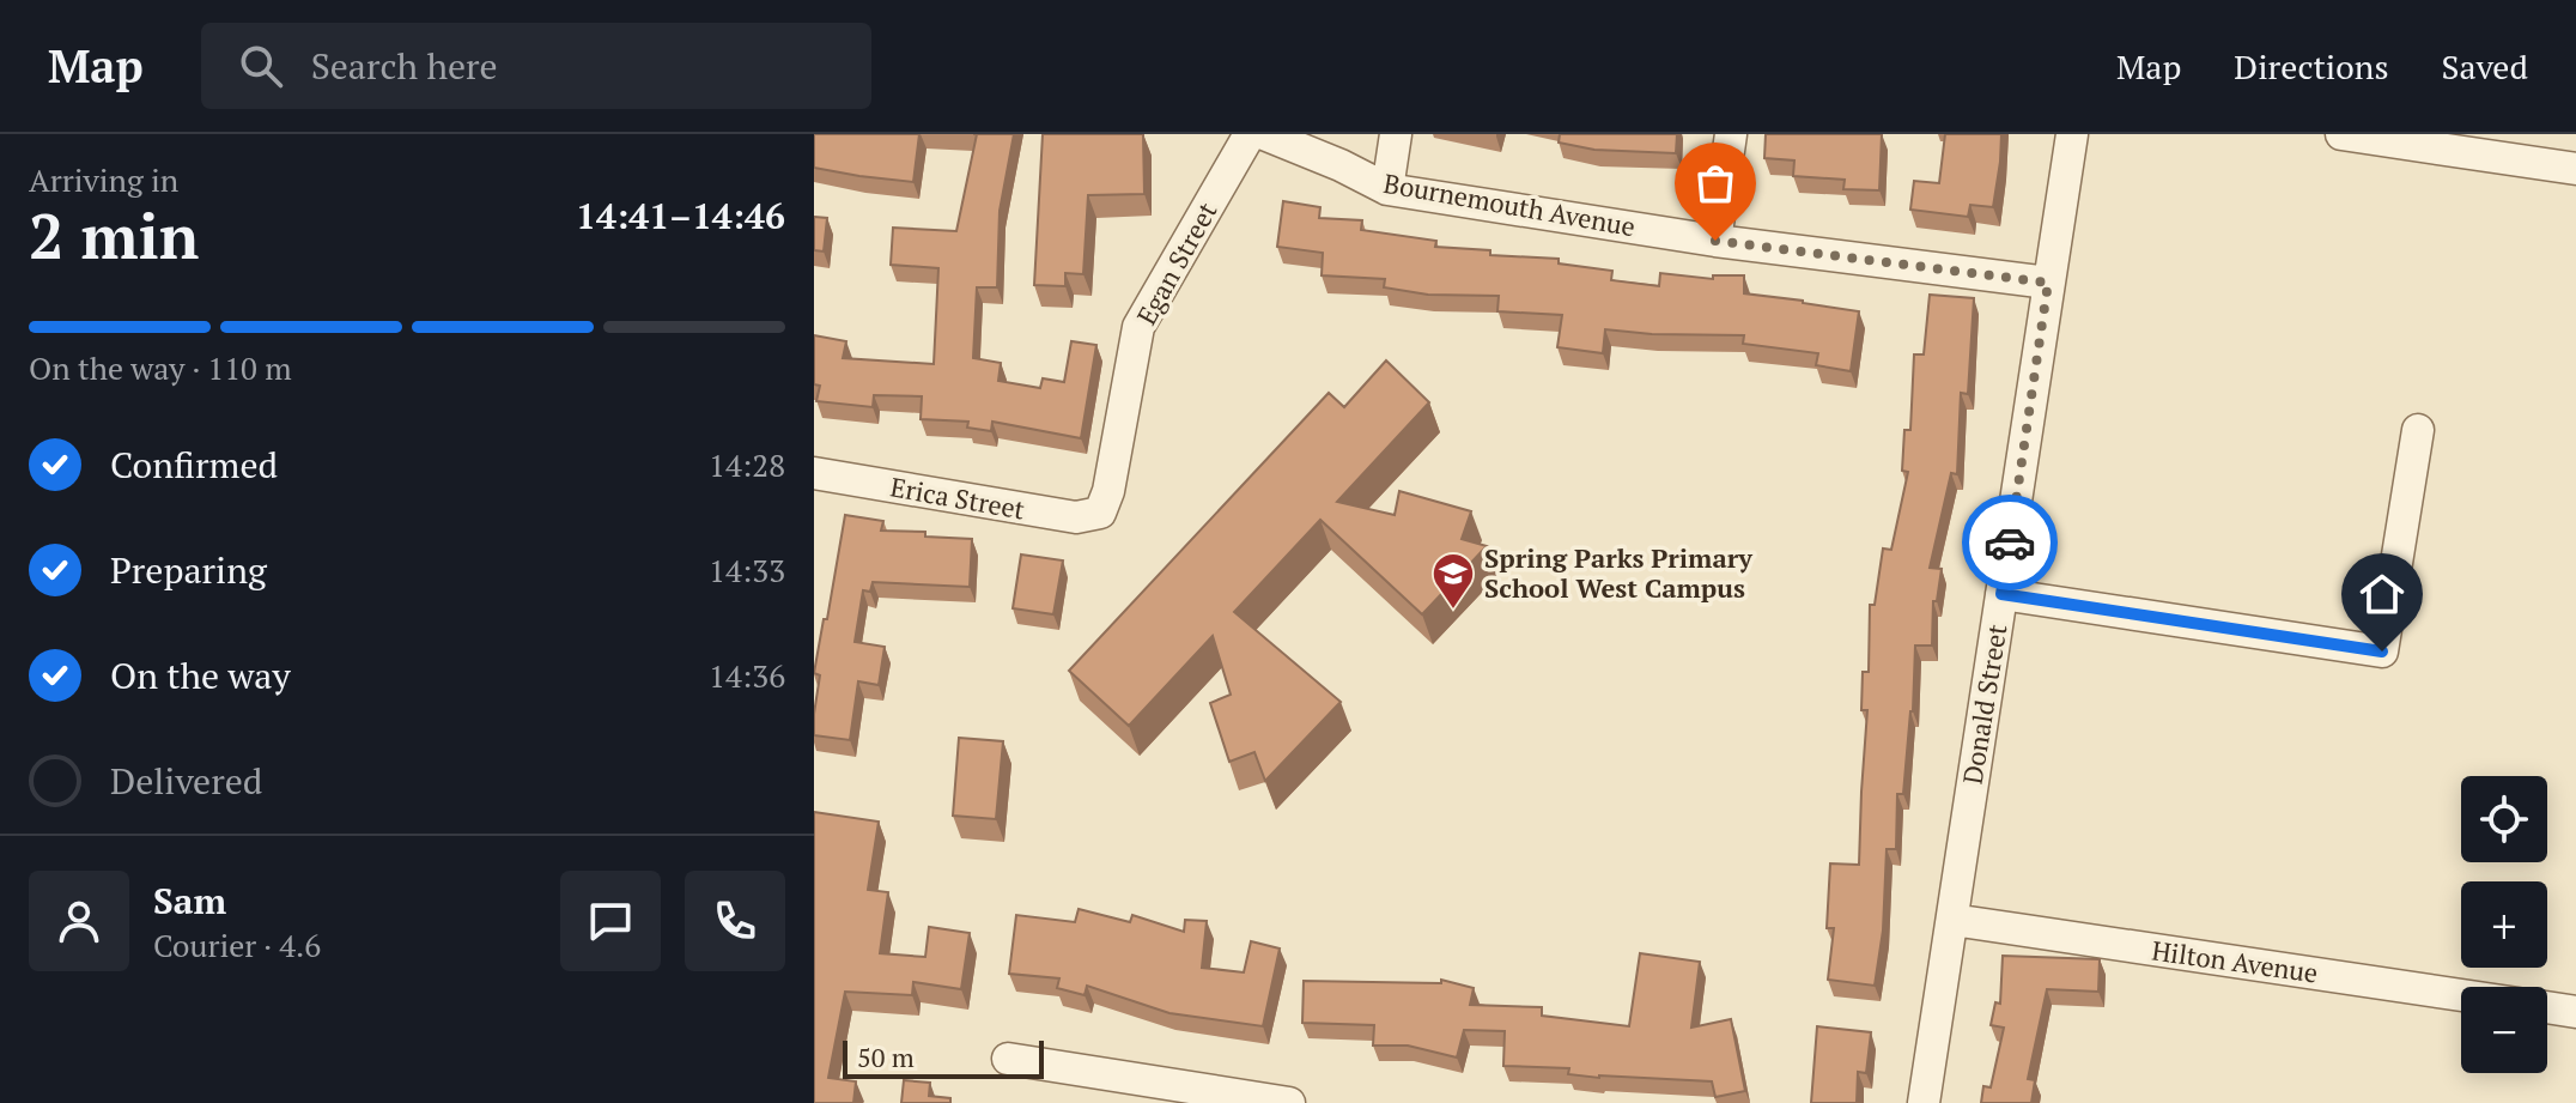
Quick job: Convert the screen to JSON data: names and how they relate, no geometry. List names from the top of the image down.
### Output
{
  "streets": {
    "street": [
      "Bournemouth Avenue",
      "Egan Street",
      "Erica Street",
      "Donald Street",
      "Hilton Avenue"
    ]
  },
  "crossings": [
    ["Bournemouth Avenue", "Donald Street"],
    ["Egan Street", "Erica Street"],
    ["Donald Street", "Hilton Avenue"]
  ],
  "places": {
    "school or university": ["Spring Parks Primary School West Campus"]
  },
  "scale_bar": "50 m",
  "page": {
    "header": "Map",
    "search": "Search here",
    "nav": ["Map", "Directions", "Saved"],
    "heading": ["2 min", "Arriving in", "14:41–14:46"],
    "panel": ["Sam", "Courier · 4.6"],
    "bar": "On the way · 110 m",
    "list": [
      ["Confirmed", "14:28"],
      ["Preparing", "14:33"],
      ["On the way", "14:36"],
      "Delivered"
    ],
    "map_buttons": ["+", "−"],
    "scale": "50 m"
  }
}
